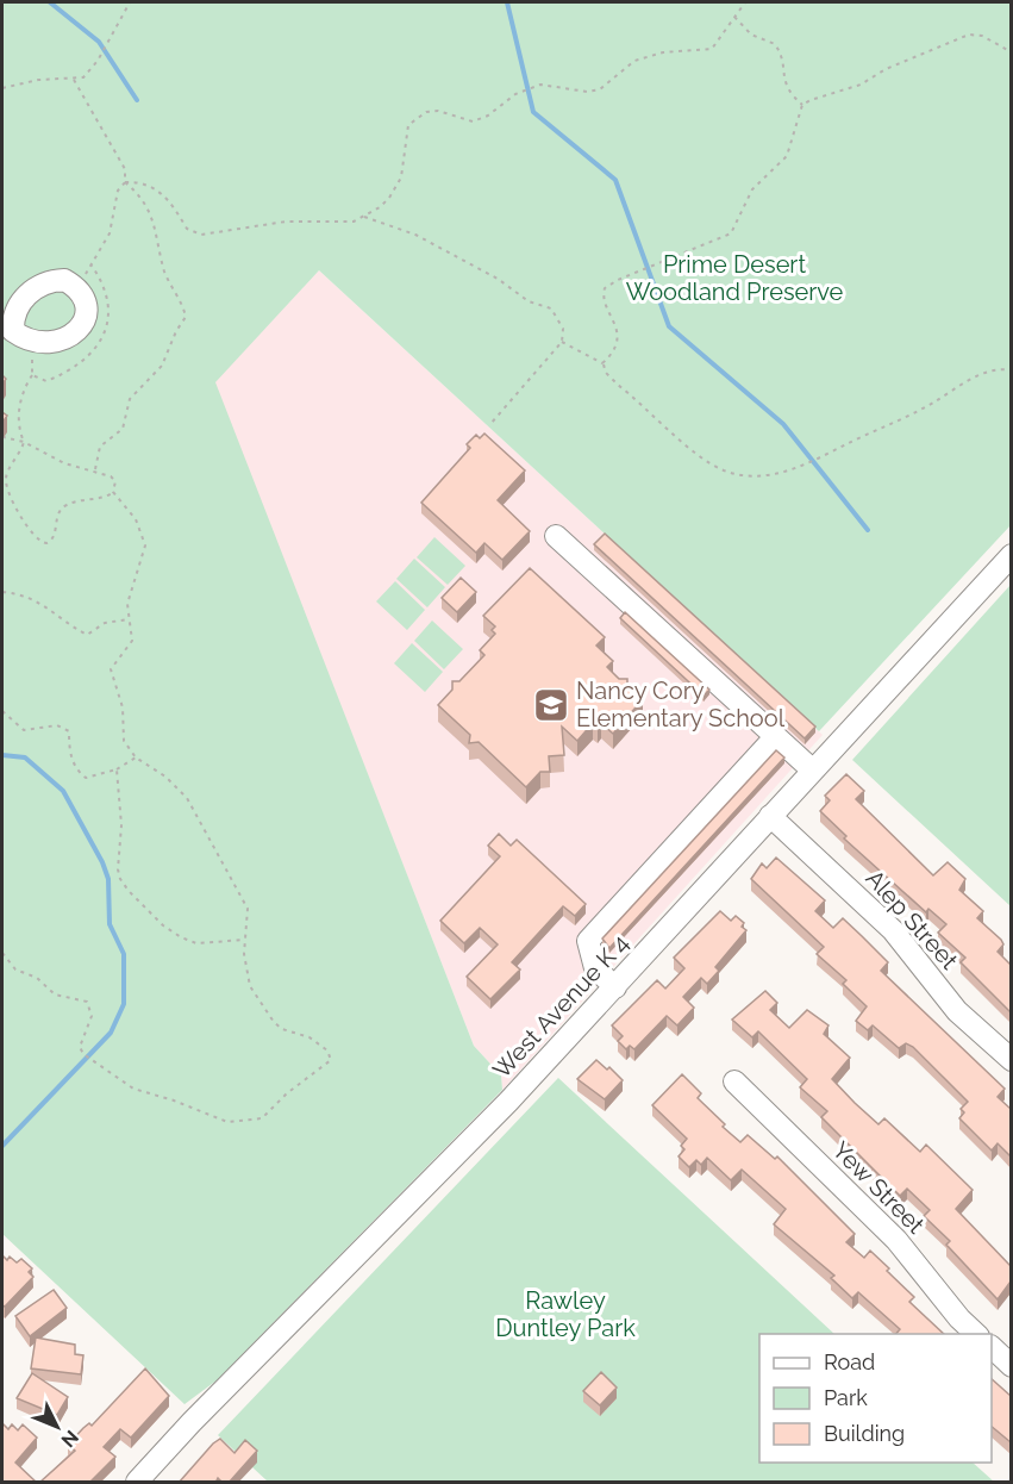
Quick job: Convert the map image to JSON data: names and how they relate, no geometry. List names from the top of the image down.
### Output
{
  "streets": {
    "street": ["Alep Street", "West Avenue K 4", "Yew Street"]
  },
  "crossings": [
    ["Alep Street", "West Avenue K 4"]
  ],
  "parks": ["Prime Desert Woodland Preserve", "Rawley Duntley Park"],
  "places": {
    "school or university": ["Nancy Cory Elementary School"]
  },
  "legend": ["Road", "Park", "Building"],
  "north": "bottom right"
}
